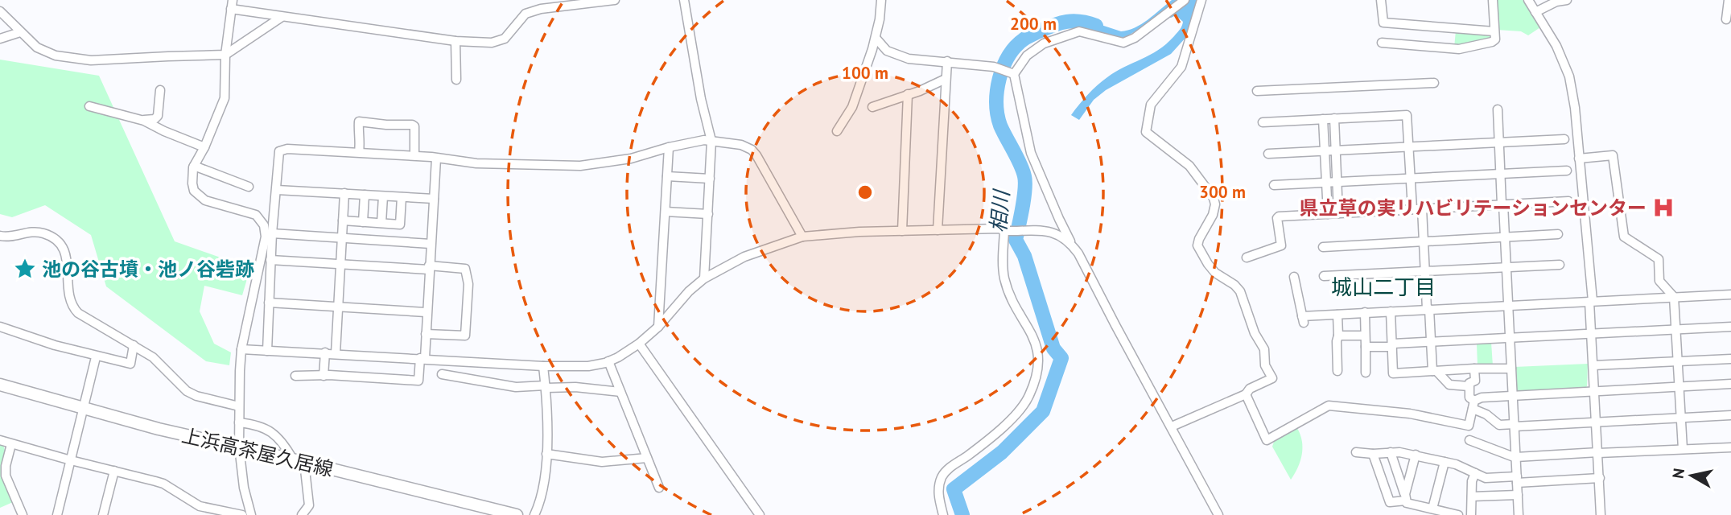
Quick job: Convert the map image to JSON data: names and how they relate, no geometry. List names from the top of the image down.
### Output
{
  "streets": {
    "main road": ["上浜高茶屋久居線"]
  },
  "districts": ["城山二丁目"],
  "water": ["相川"],
  "places": {
    "hospital": ["県立草の実リハビリテーションセンター"],
    "place": ["池の谷古墳・池ノ谷砦跡"]
  },
  "north": "left",
  "rings": ["200 m", "100 m", "300 m"]
}
